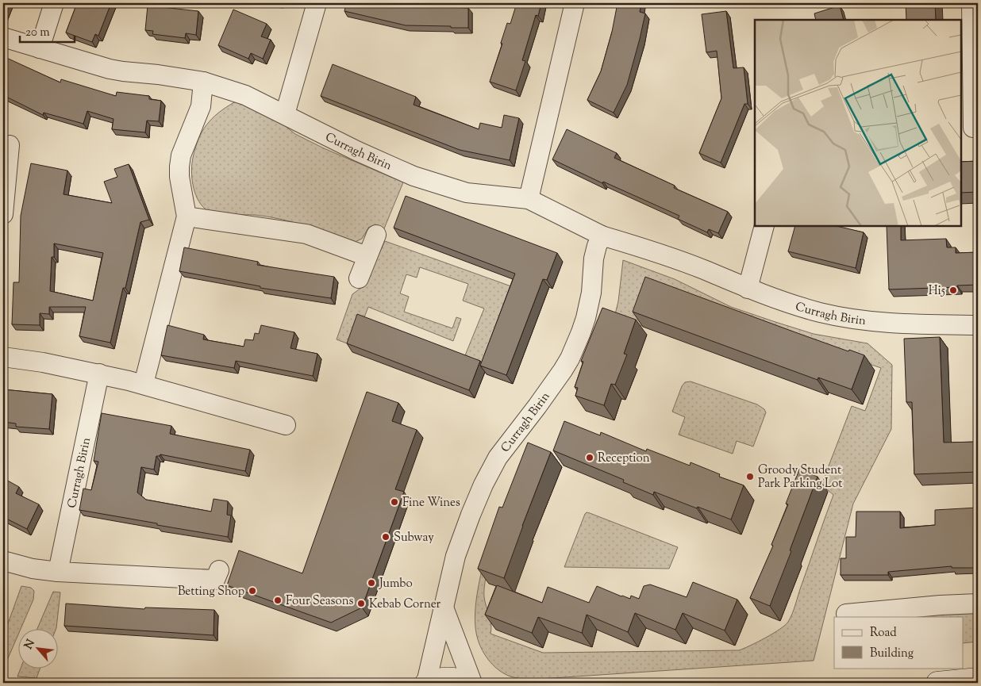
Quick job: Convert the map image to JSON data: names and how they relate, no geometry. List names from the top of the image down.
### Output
{
  "streets": {
    "street": ["Curragh Birin"]
  },
  "places": [
    "Hi5",
    "Reception",
    "Groody Student Park Parking Lot",
    "Fine Wines",
    "Subway",
    "Jumbo",
    "Betting Shop",
    "Four Seasons",
    "Kebab Corner"
  ],
  "legend": ["Road", "Building"],
  "scale_bar": "20 m",
  "north": "top left"
}
